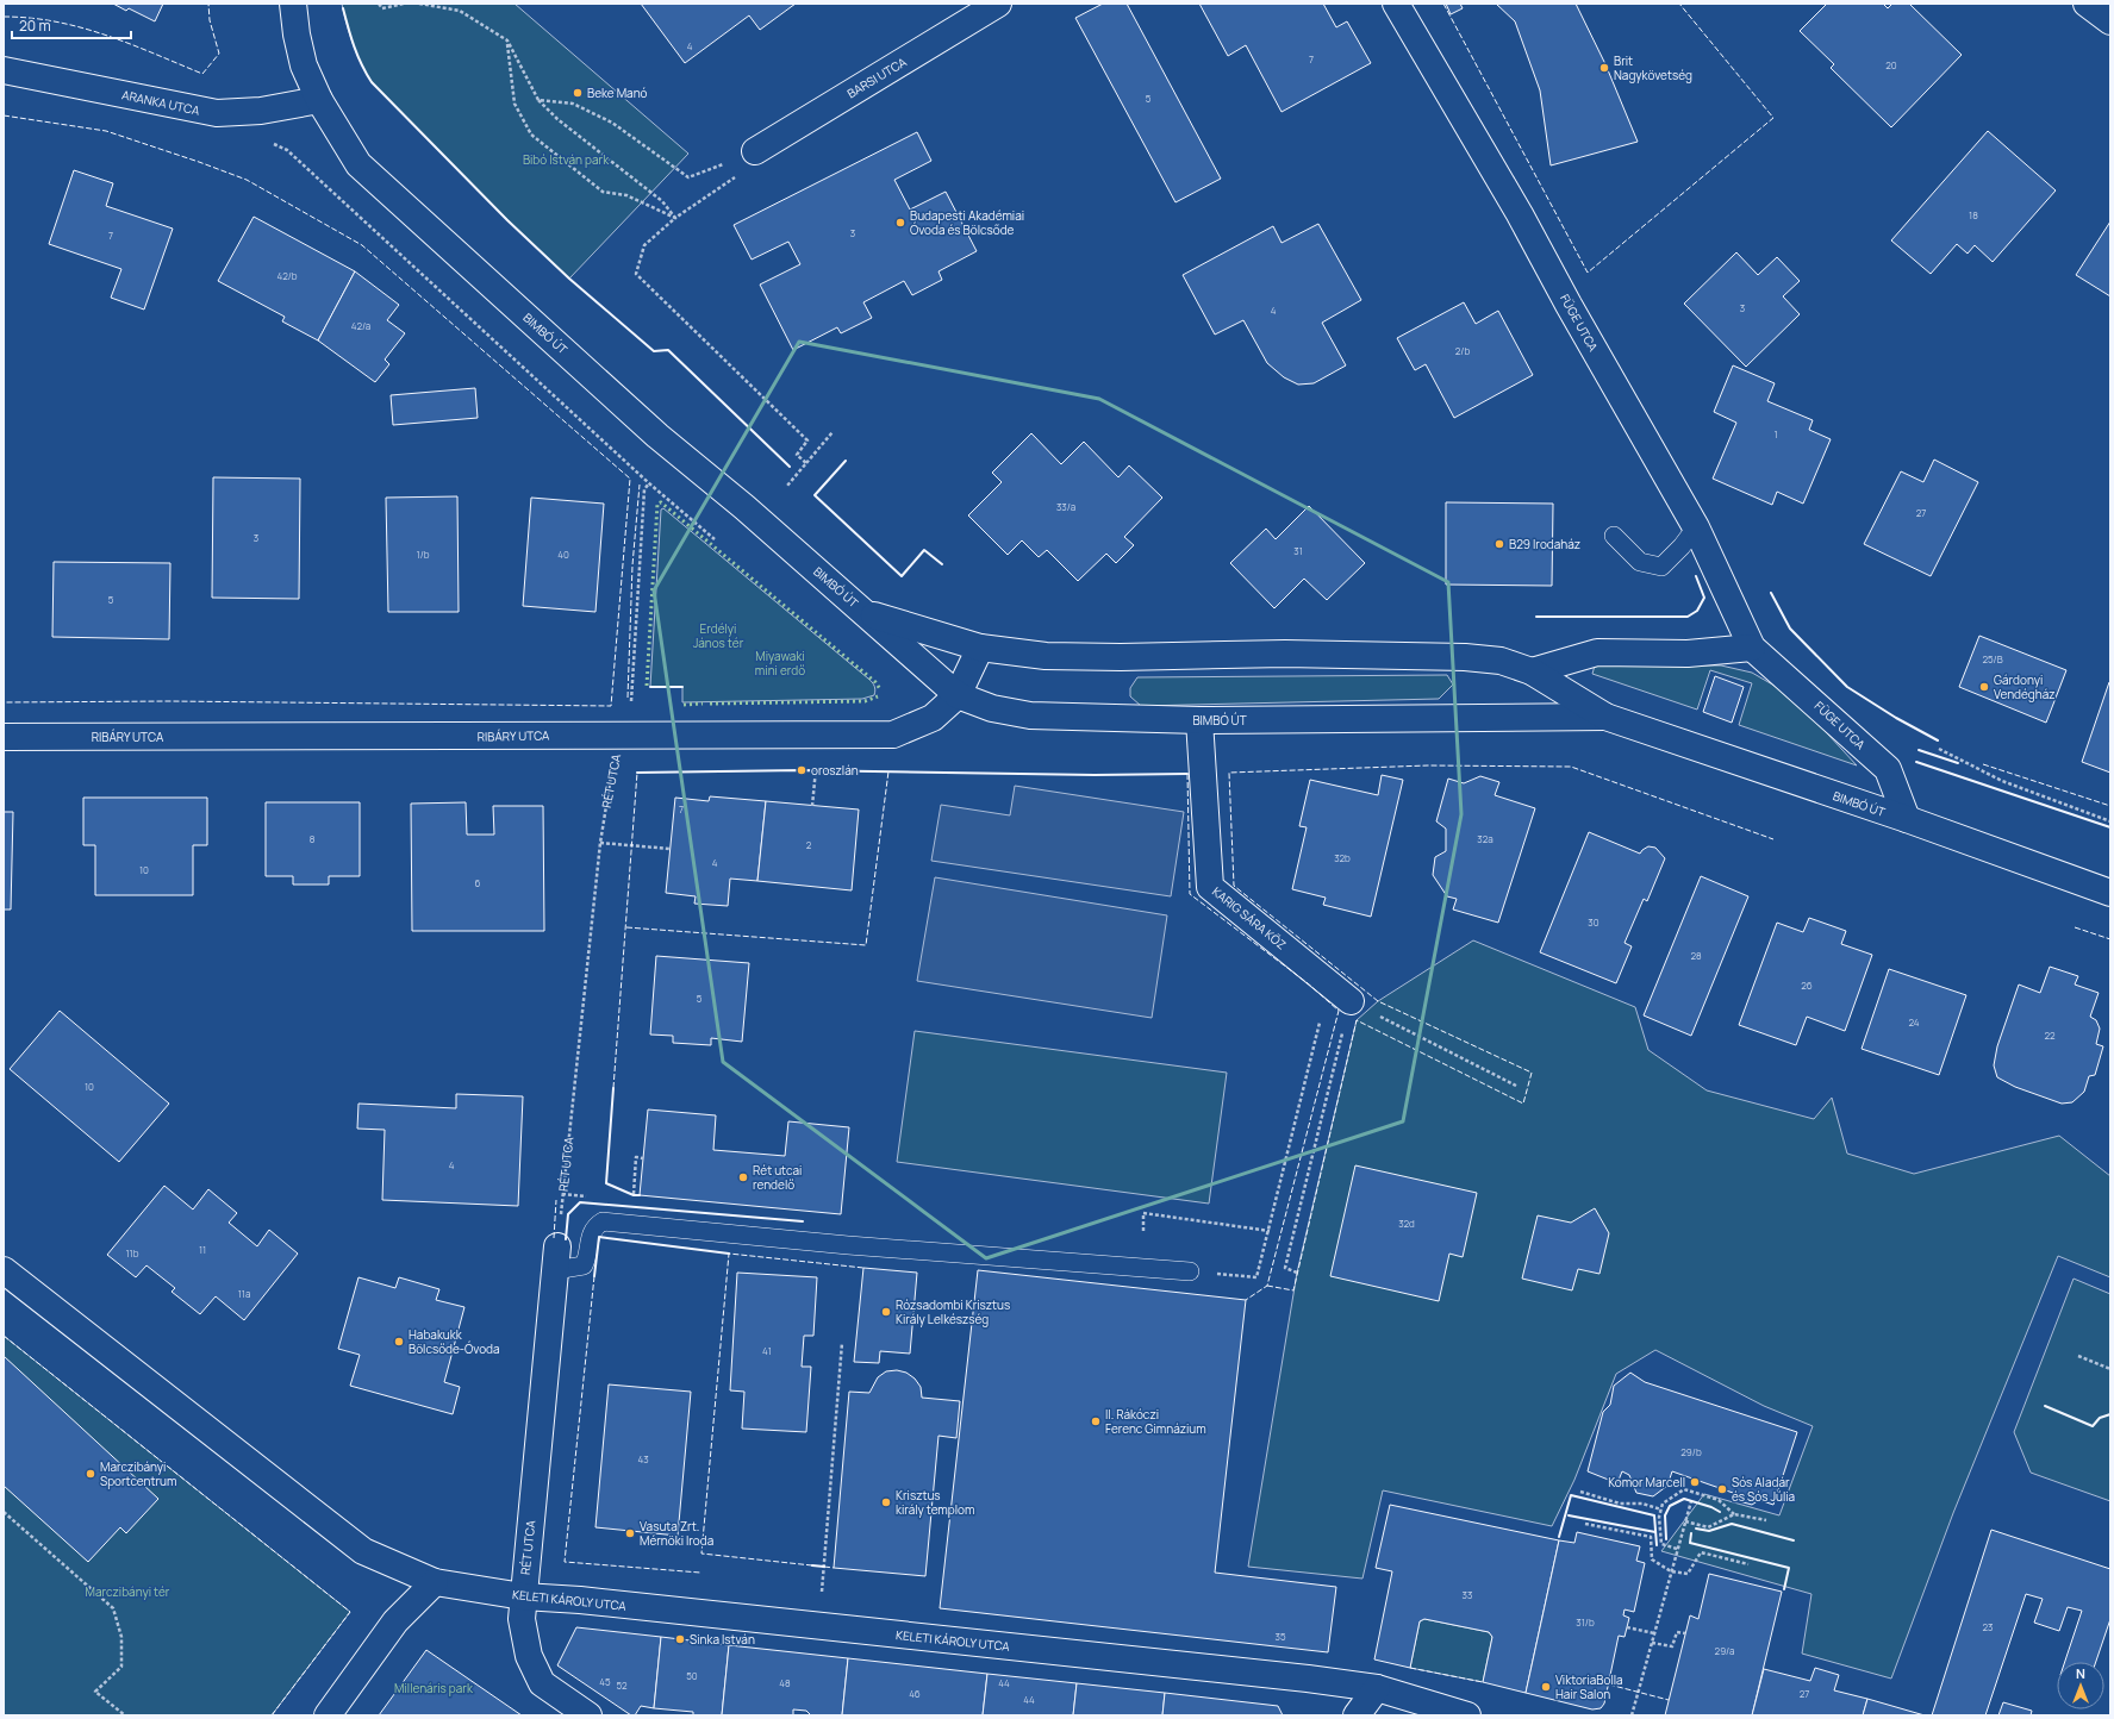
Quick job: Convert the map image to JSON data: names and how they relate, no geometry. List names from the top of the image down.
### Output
{
  "streets": {
    "street": [
      "BARSI UTCA",
      "ARANKA UTCA",
      "FÜGE UTCA",
      "BIMBÓ ÚT",
      "RIBÁRY UTCA",
      "RÉT UTCA",
      "KARIG SÁRA KÖZ",
      "KELETI KÁROLY UTCA"
    ]
  },
  "crossings": [
    ["ARANKA UTCA", "BIMBÓ ÚT"],
    ["FÜGE UTCA", "BIMBÓ ÚT"],
    ["BIMBÓ ÚT", "RIBÁRY UTCA"],
    ["BIMBÓ ÚT", "KARIG SÁRA KÖZ"],
    ["RIBÁRY UTCA", "RÉT UTCA"],
    ["RÉT UTCA", "KELETI KÁROLY UTCA"]
  ],
  "parks": [
    "Bibó István park",
    "Erdélyi János tér",
    "Miyawaki mini erdő",
    "Marczibányi tér",
    "Millenáris park"
  ],
  "places": [
    "Brit Nagykövetség",
    "Beke Manó",
    "Budapesti Akadémiai Óvoda és Bölcsőde",
    "B29 Irodaház",
    "Gárdonyi Vendégház",
    "oroszlán",
    "Rét utcai rendelő",
    "Rózsadombi Krisztus Király Lelkészség",
    "Habakukk Bölcsőde-Óvoda",
    "II. Rákóczi Ferenc Gimnázium",
    "Marczibányi Sportcentrum",
    "Komor Marcell",
    "Sós Aladár és Sós Júlia",
    "Krisztus király templom",
    "Vasuta Zrt. Mérnöki Iroda",
    "Sinka István",
    "ViktoriaBolla Hair Salon"
  ],
  "house_numbers": [
    "4",
    "7",
    "20",
    "5",
    "18",
    "3",
    "7",
    "42/b",
    "3",
    "4",
    "42/a",
    "2/b",
    "1",
    "33/a",
    "27",
    "3",
    "31",
    "1/b",
    "40",
    "5",
    "25/B",
    "7",
    "8",
    "32a",
    "2",
    "32b",
    "4",
    "10",
    "6",
    "30",
    "28",
    "26",
    "5",
    "24",
    "22",
    "10",
    "4",
    "32d",
    "11",
    "11b",
    "11a",
    "41",
    "29/b",
    "43",
    "33",
    "31/b",
    "23",
    "35",
    "29/a",
    "50",
    "45",
    "48",
    "44",
    "52",
    "46",
    "27",
    "44"
  ],
  "scale_bar": "20 m",
  "north": "top"
}
